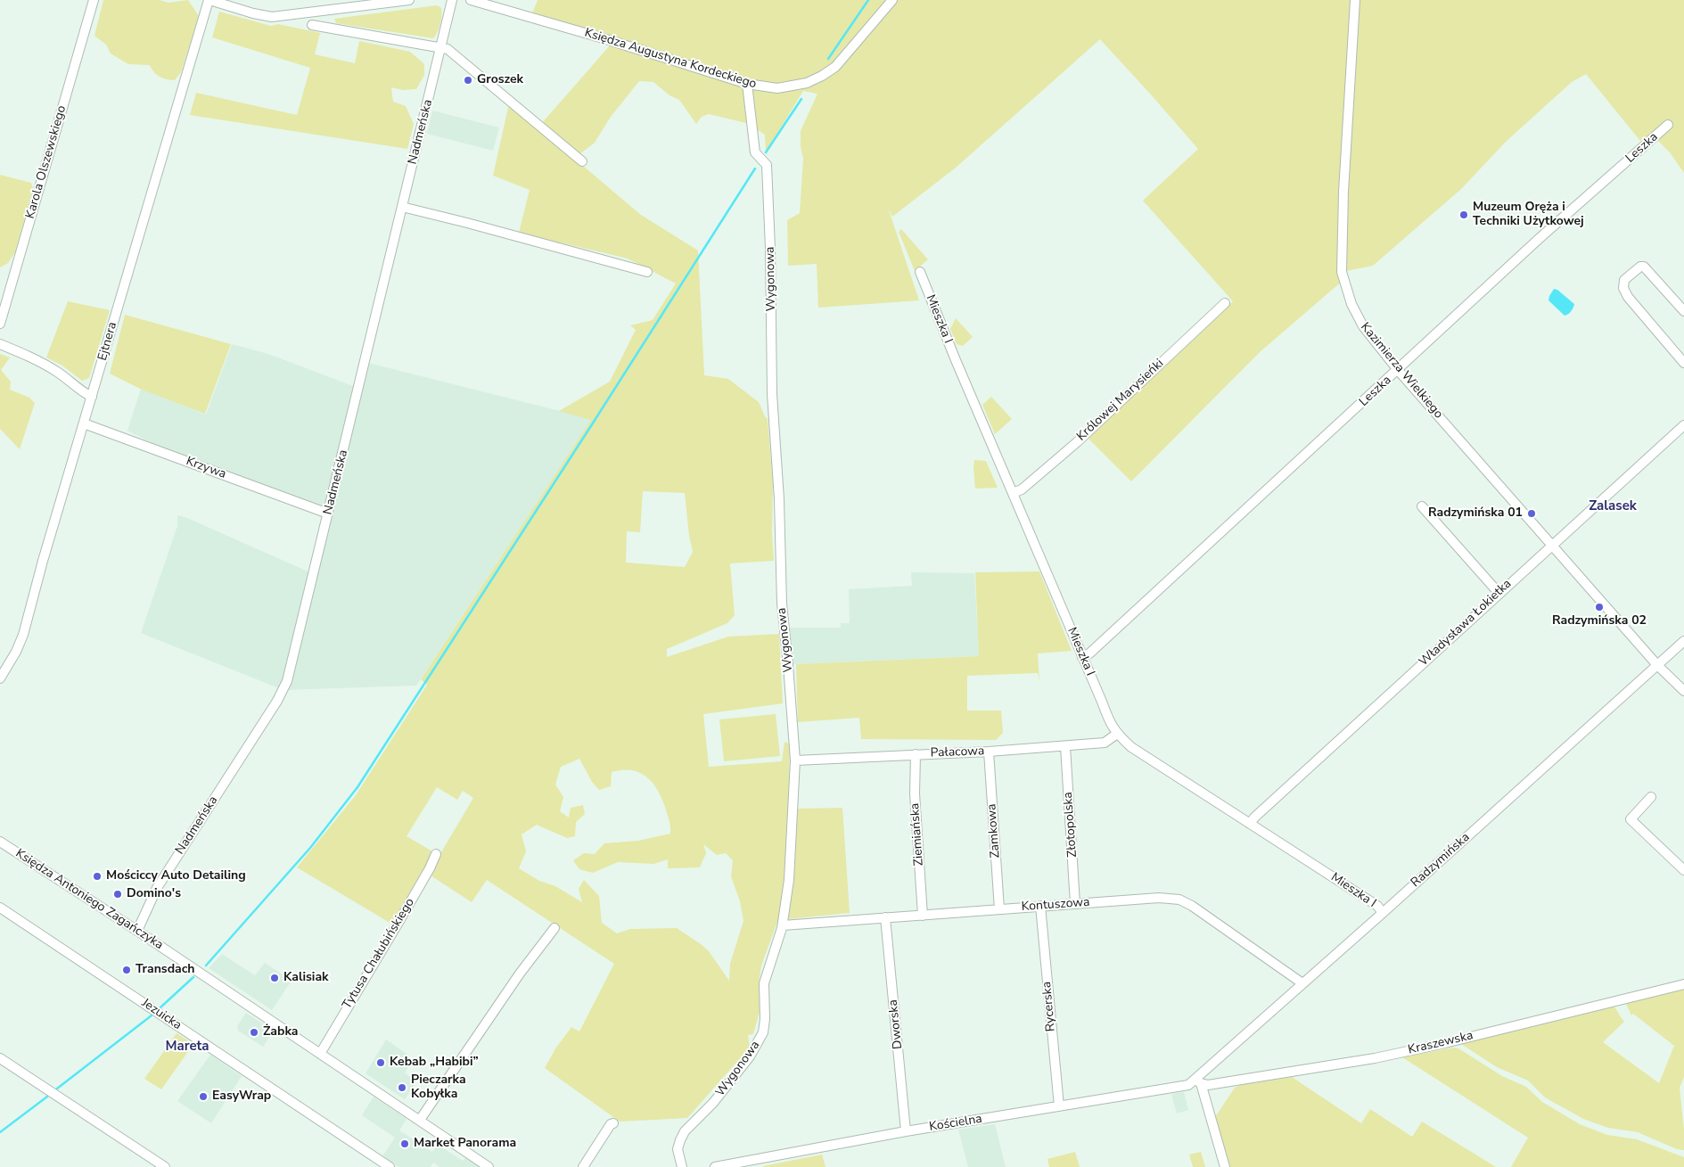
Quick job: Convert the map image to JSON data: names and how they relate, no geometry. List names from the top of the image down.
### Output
{
  "streets": {
    "street": [
      "Księdza Augustyna Kordeckiego",
      "Nadmeńska",
      "Leszka",
      "Karola Olszewskiego",
      "Wygonowa",
      "Mieszka I",
      "Ejtnera",
      "Kazimierza Wielkiego",
      "Królowej Marysieńki",
      "Krzywa",
      "Władysława Łokietka",
      "Pałacowa",
      "Złotopolska",
      "Zamkowa",
      "Ziemiańska",
      "Radzymińska",
      "Księdza Antoniego Zagańczyka",
      "Kontuszowa",
      "Tytusa Chałubińskiego",
      "Rycerska",
      "Jezuicka",
      "Dworska",
      "Kraszewska",
      "Kościelna"
    ]
  },
  "crossings": [
    ["Księdza Augustyna Kordeckiego", "Wygonowa"],
    ["Nadmeńska", "Krzywa"],
    ["Nadmeńska", "Księdza Antoniego Zagańczyka"],
    ["Leszka", "Mieszka I"],
    ["Leszka", "Kazimierza Wielkiego"],
    ["Wygonowa", "Pałacowa"],
    ["Wygonowa", "Kontuszowa"],
    ["Mieszka I", "Królowej Marysieńki"],
    ["Mieszka I", "Władysława Łokietka"],
    ["Mieszka I", "Pałacowa"],
    ["Mieszka I", "Radzymińska"],
    ["Ejtnera", "Krzywa"],
    ["Kazimierza Wielkiego", "Władysława Łokietka"],
    ["Kazimierza Wielkiego", "Radzymińska"],
    ["Pałacowa", "Złotopolska"],
    ["Pałacowa", "Zamkowa"],
    ["Pałacowa", "Ziemiańska"],
    ["Złotopolska", "Kontuszowa"],
    ["Zamkowa", "Kontuszowa"],
    ["Ziemiańska", "Kontuszowa"],
    ["Radzymińska", "Kontuszowa"],
    ["Radzymińska", "Kraszewska"],
    ["Radzymińska", "Kościelna"],
    ["Księdza Antoniego Zagańczyka", "Tytusa Chałubińskiego"],
    ["Kontuszowa", "Rycerska"],
    ["Kontuszowa", "Dworska"],
    ["Rycerska", "Kościelna"],
    ["Dworska", "Kościelna"],
    ["Kraszewska", "Kościelna"]
  ],
  "districts": ["Zalasek", "Mareta"],
  "places": [
    "Groszek",
    "Muzeum Oręża i Techniki Użytkowej",
    "Radzymińska 01",
    "Radzymińska 02",
    "Mościccy Auto Detailing",
    "Domino's",
    "Transdach",
    "Kalisiak",
    "Żabka",
    "Kebab „Habibi”",
    "Pieczarka Kobyłka",
    "EasyWrap",
    "Market Panorama"
  ]
}
